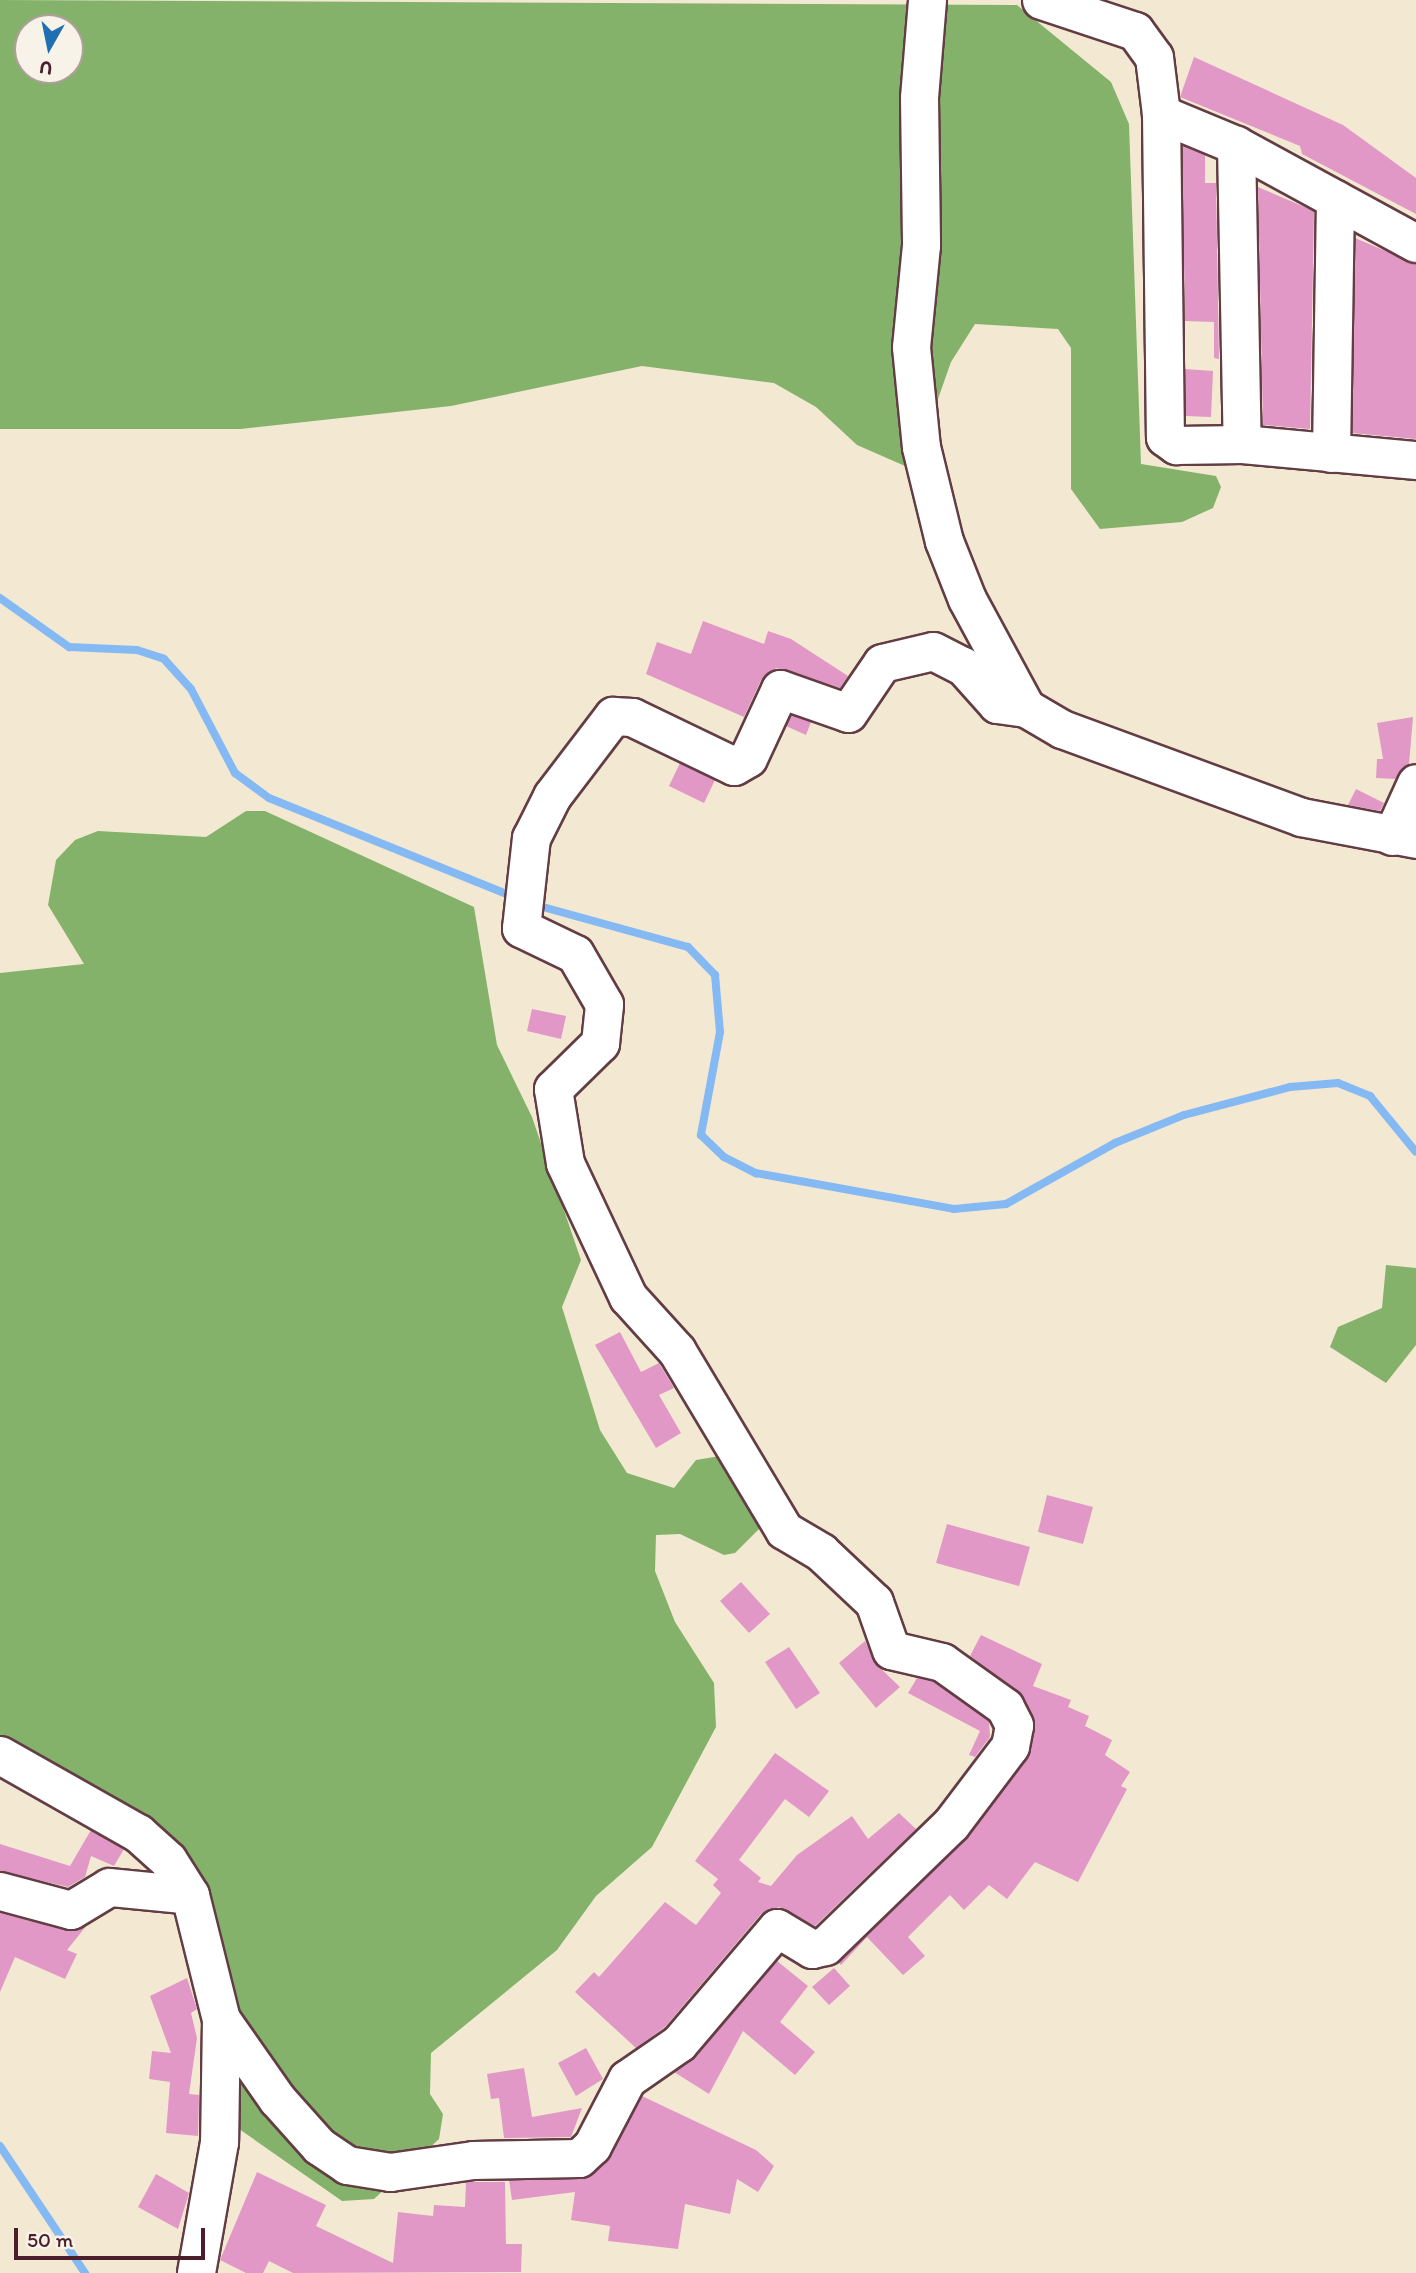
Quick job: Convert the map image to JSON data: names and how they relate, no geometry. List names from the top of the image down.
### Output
{
  "scale_bar": "50 m",
  "north": "bottom"
}
